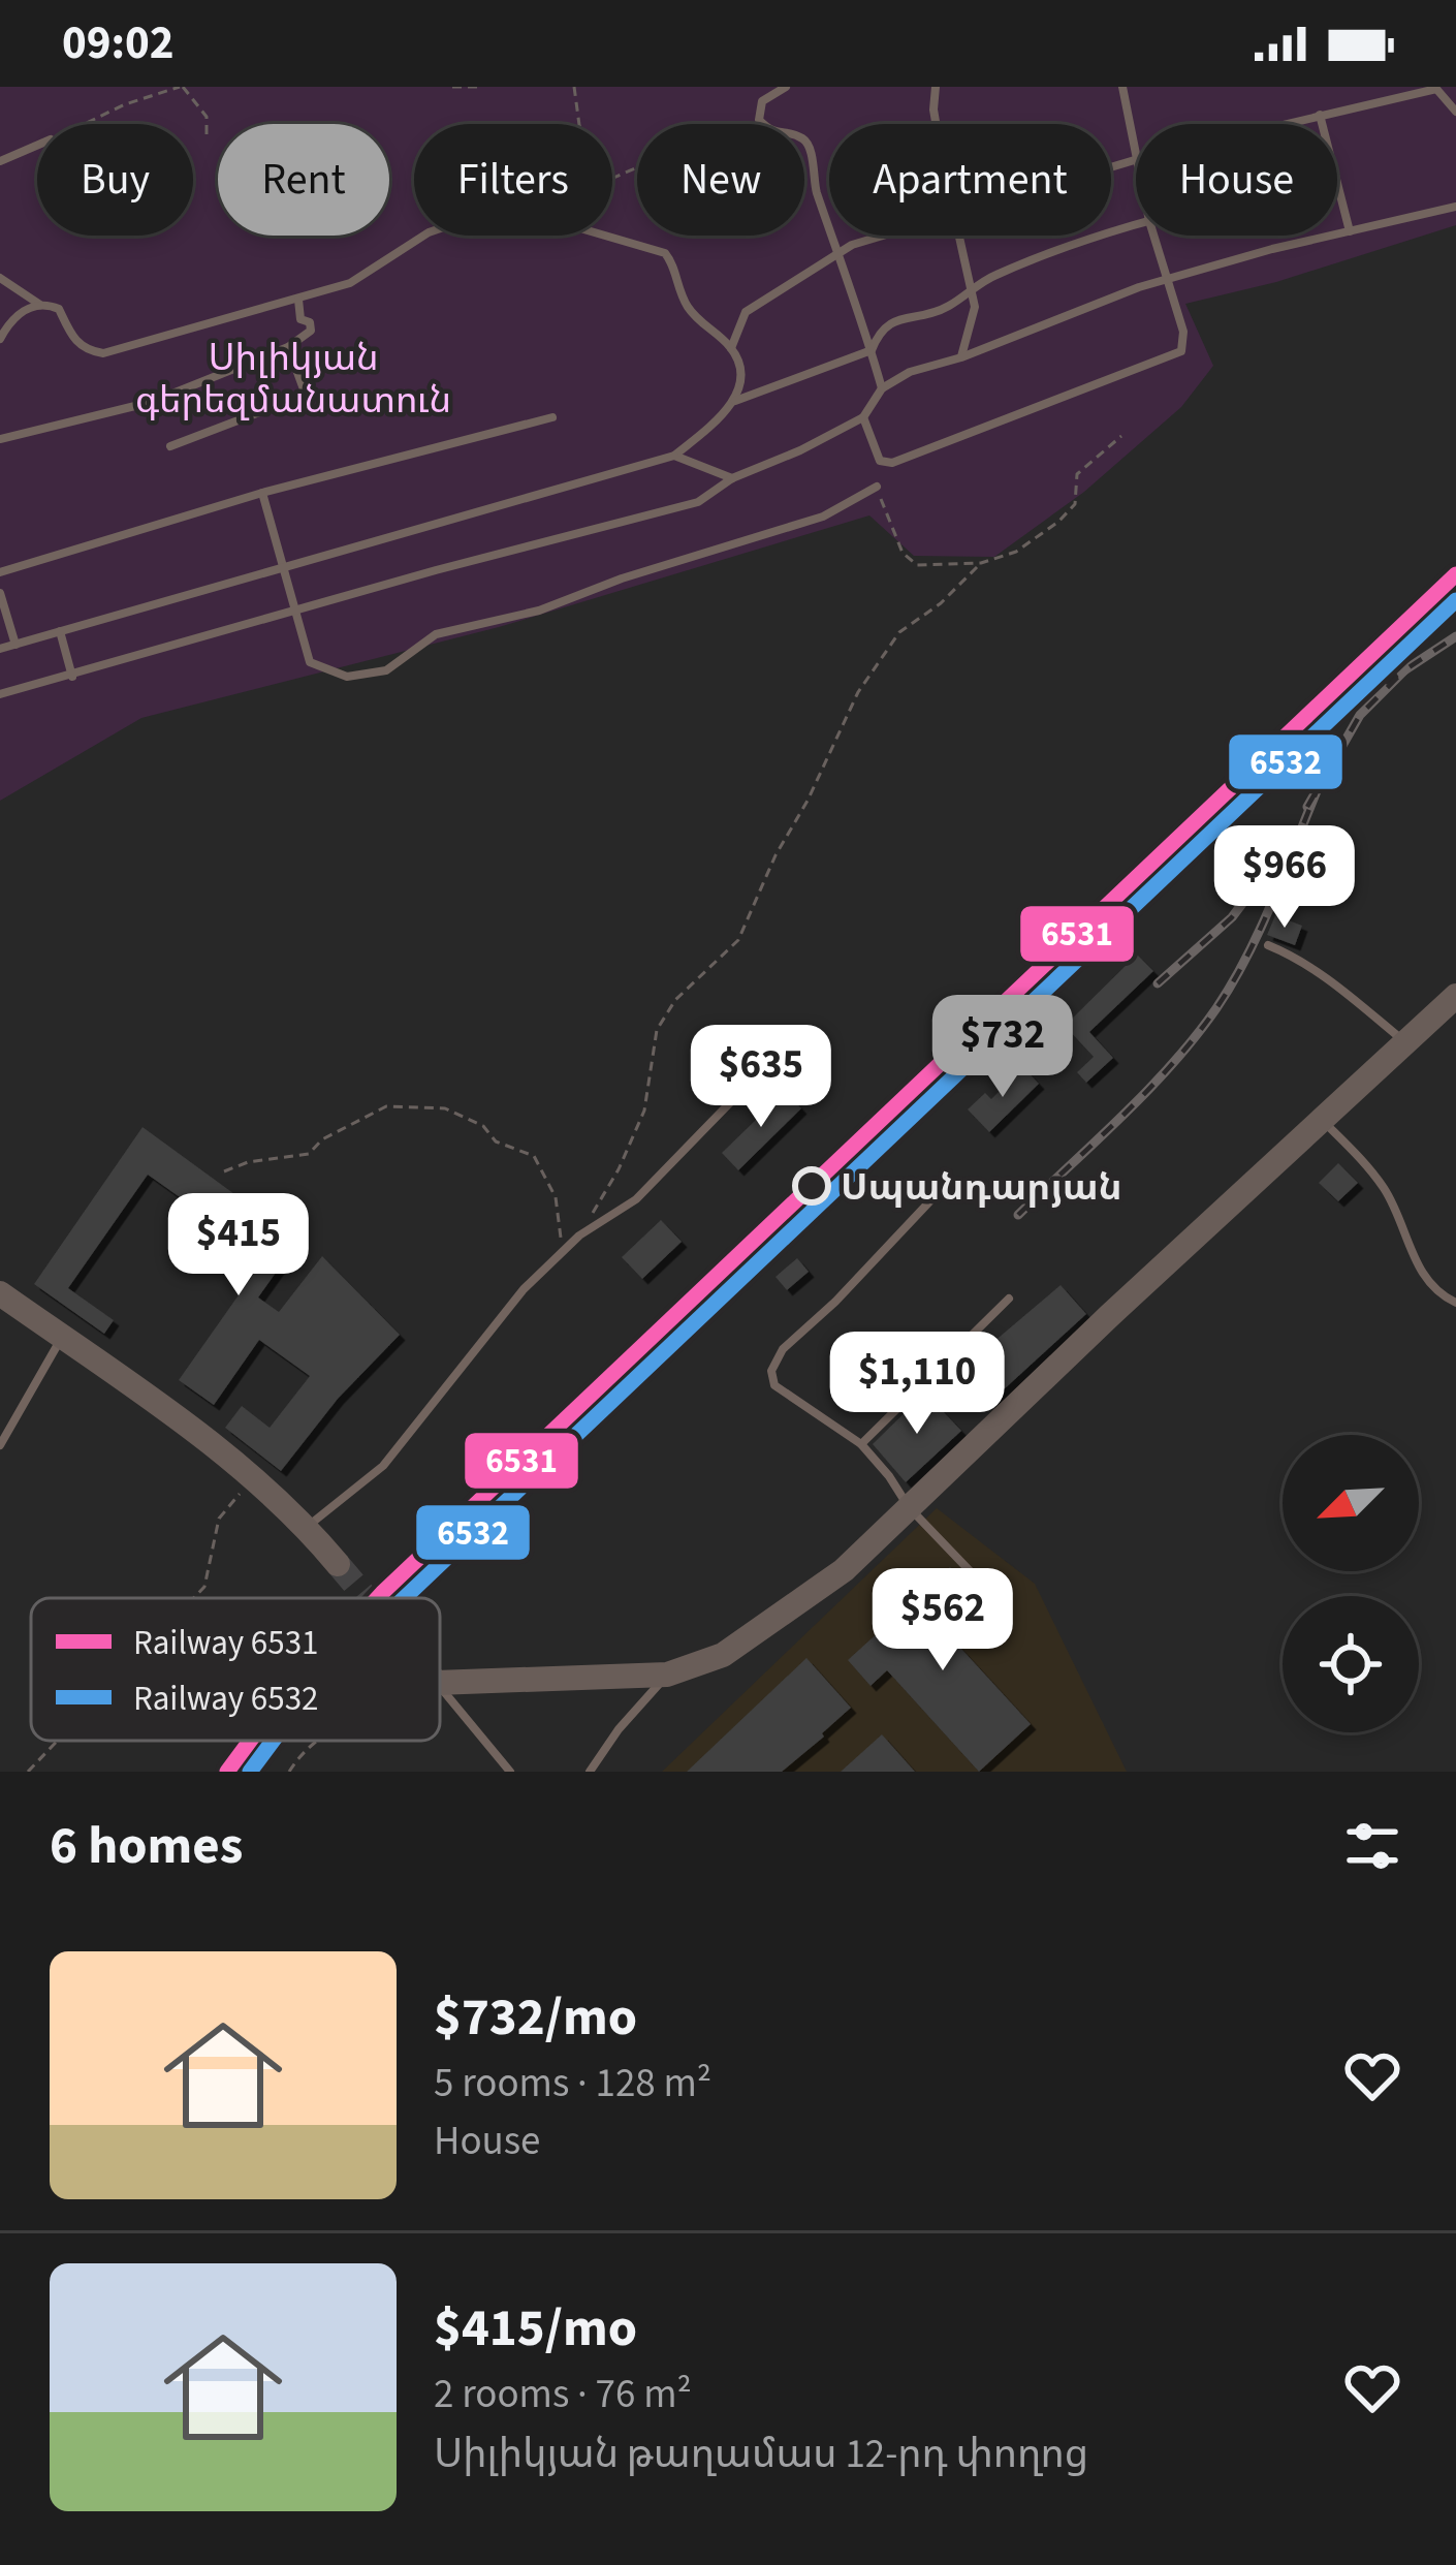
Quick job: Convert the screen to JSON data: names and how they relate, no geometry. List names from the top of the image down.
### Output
{
  "parks": ["Սիլիկյան գերեզմանատուն"],
  "places": ["Սպանդարյան"],
  "lines": ["rail line 6531", "rail line 6532"],
  "legend": ["Railway 6531", "Railway 6532"],
  "north": "bottom left",
  "page": {
    "status": "09:02",
    "chip": [
      "Buy",
      "Rent",
      "Filters",
      "New",
      "Apartment",
      "House"
    ],
    "price": [
      "$966",
      "$732",
      "$635",
      "$415",
      "$1,110",
      "$562"
    ],
    "heading": "6 homes",
    "list": [
      {
        "name": "$732/mo",
        "note": "5 rooms · 128 m² · House"
      },
      {
        "name": "$415/mo",
        "note": "2 rooms · 76 m² · Սիլիկյան թաղամաս 12-րդ փողոց"
      }
    ]
  }
}
